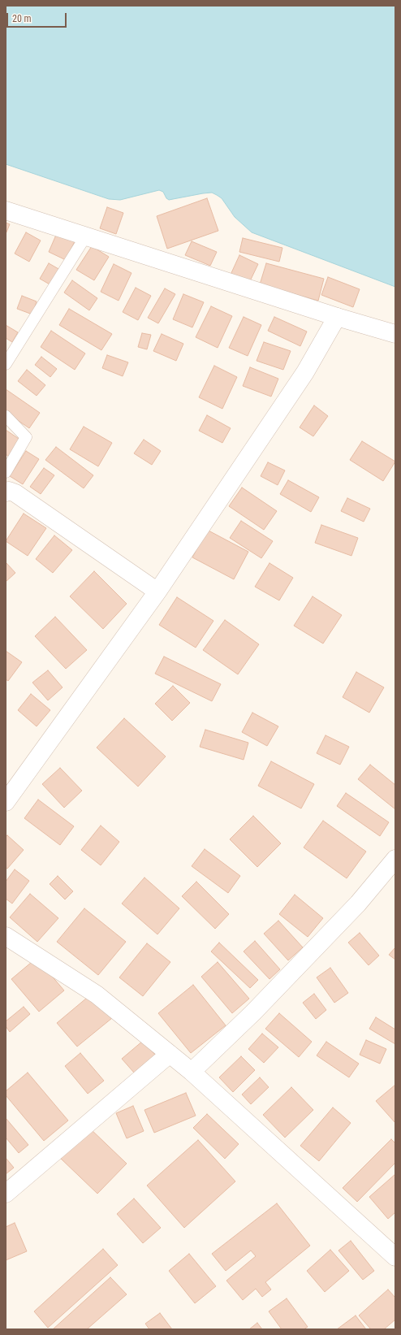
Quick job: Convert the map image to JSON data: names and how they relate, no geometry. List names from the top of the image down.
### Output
{
  "scale_bar": "20 m"
}
